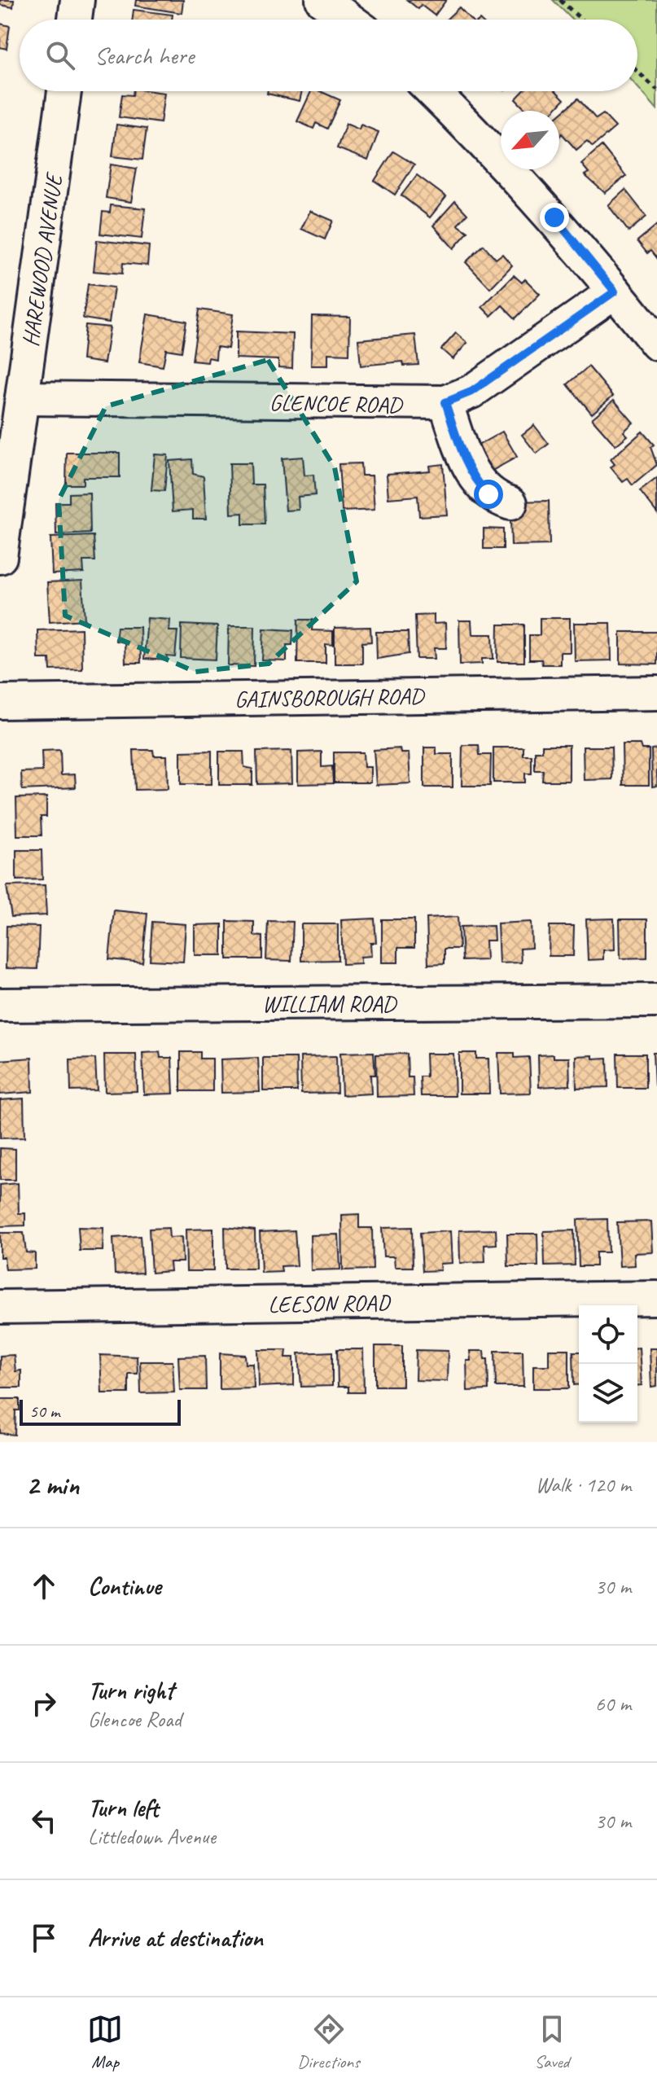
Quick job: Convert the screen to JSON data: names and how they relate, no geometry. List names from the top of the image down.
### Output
{
  "streets": {
    "street": [
      "HAREWOOD AVENUE",
      "GLENCOE ROAD",
      "GAINSBOROUGH ROAD",
      "WILLIAM ROAD",
      "LEESON ROAD"
    ]
  },
  "crossings": [
    ["HAREWOOD AVENUE", "GLENCOE ROAD"]
  ],
  "scale_bar": "50 m",
  "north": "bottom left",
  "page": {
    "search": "Search here",
    "scale": "50 m",
    "heading": ["2 min", "Walk · 120 m"],
    "list": [
      ["Continue", "30 m"],
      ["Turn right", "Glencoe Road", "60 m"],
      ["Turn left", "Littledown Avenue", "30 m"],
      "Arrive at destination"
    ],
    "nav": ["Map", "Directions", "Saved"]
  }
}
